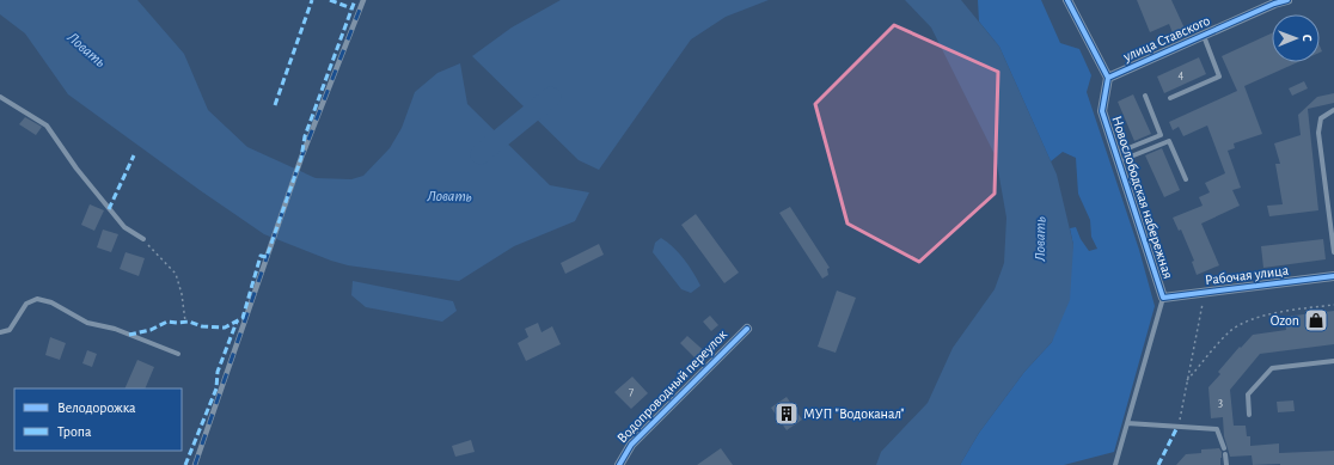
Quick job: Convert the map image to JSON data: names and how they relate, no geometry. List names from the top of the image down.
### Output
{
  "streets": {
    "street": [
      "улица Ставского",
      "Новослободская набережная",
      "Рабочая улица",
      "Водопроводный переулок"
    ]
  },
  "crossings": [
    ["улица Ставского", "Новослободская набережная"],
    ["Новослободская набережная", "Рабочая улица"]
  ],
  "water": ["Ловать"],
  "places": {
    "shop": ["Ozon"],
    "building": ["МУП \"Водоканал\""]
  },
  "house_numbers": ["4", "7", "3"],
  "legend": ["Велодорожка", "Тропа"],
  "north": "right"
}
